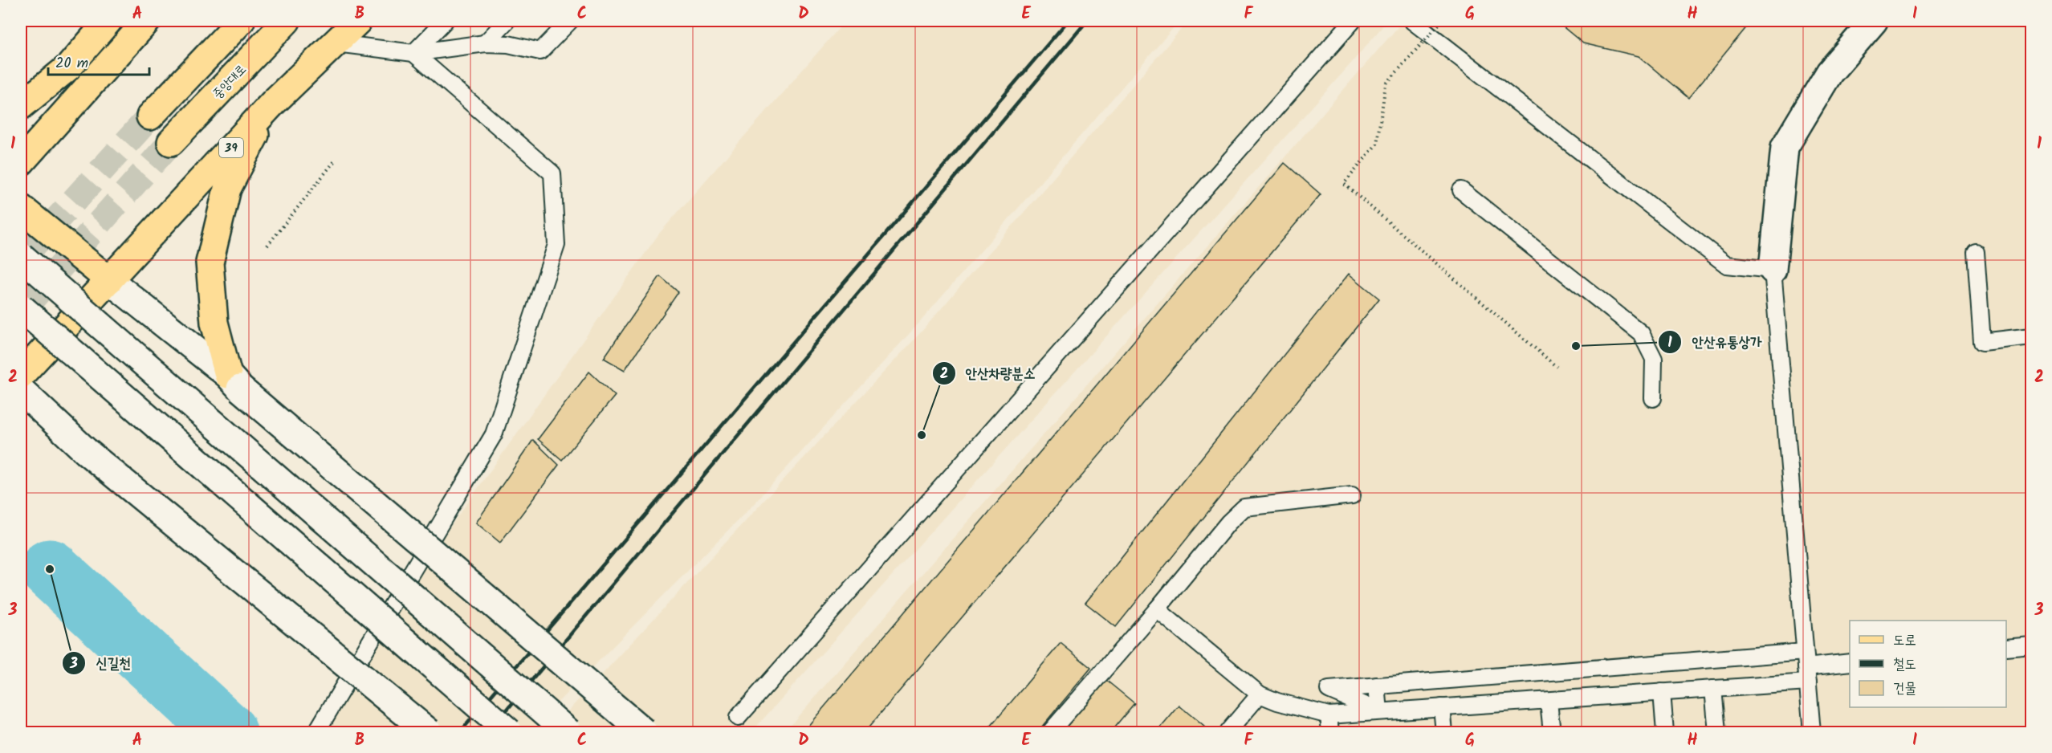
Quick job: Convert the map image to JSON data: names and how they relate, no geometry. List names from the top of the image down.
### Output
{
  "streets": {
    "main road": ["중앙대로", "39"]
  },
  "places": ["안산유통상가", "안산차량분소", "신길천"],
  "legend": ["도로", "철도", "건물"],
  "scale_bar": "20 m",
  "grid": {
    "columns": [
      "A",
      "B",
      "C",
      "D",
      "E",
      "F",
      "G",
      "H",
      "I"
    ],
    "rows": ["1", "2", "3"]
  }
}
